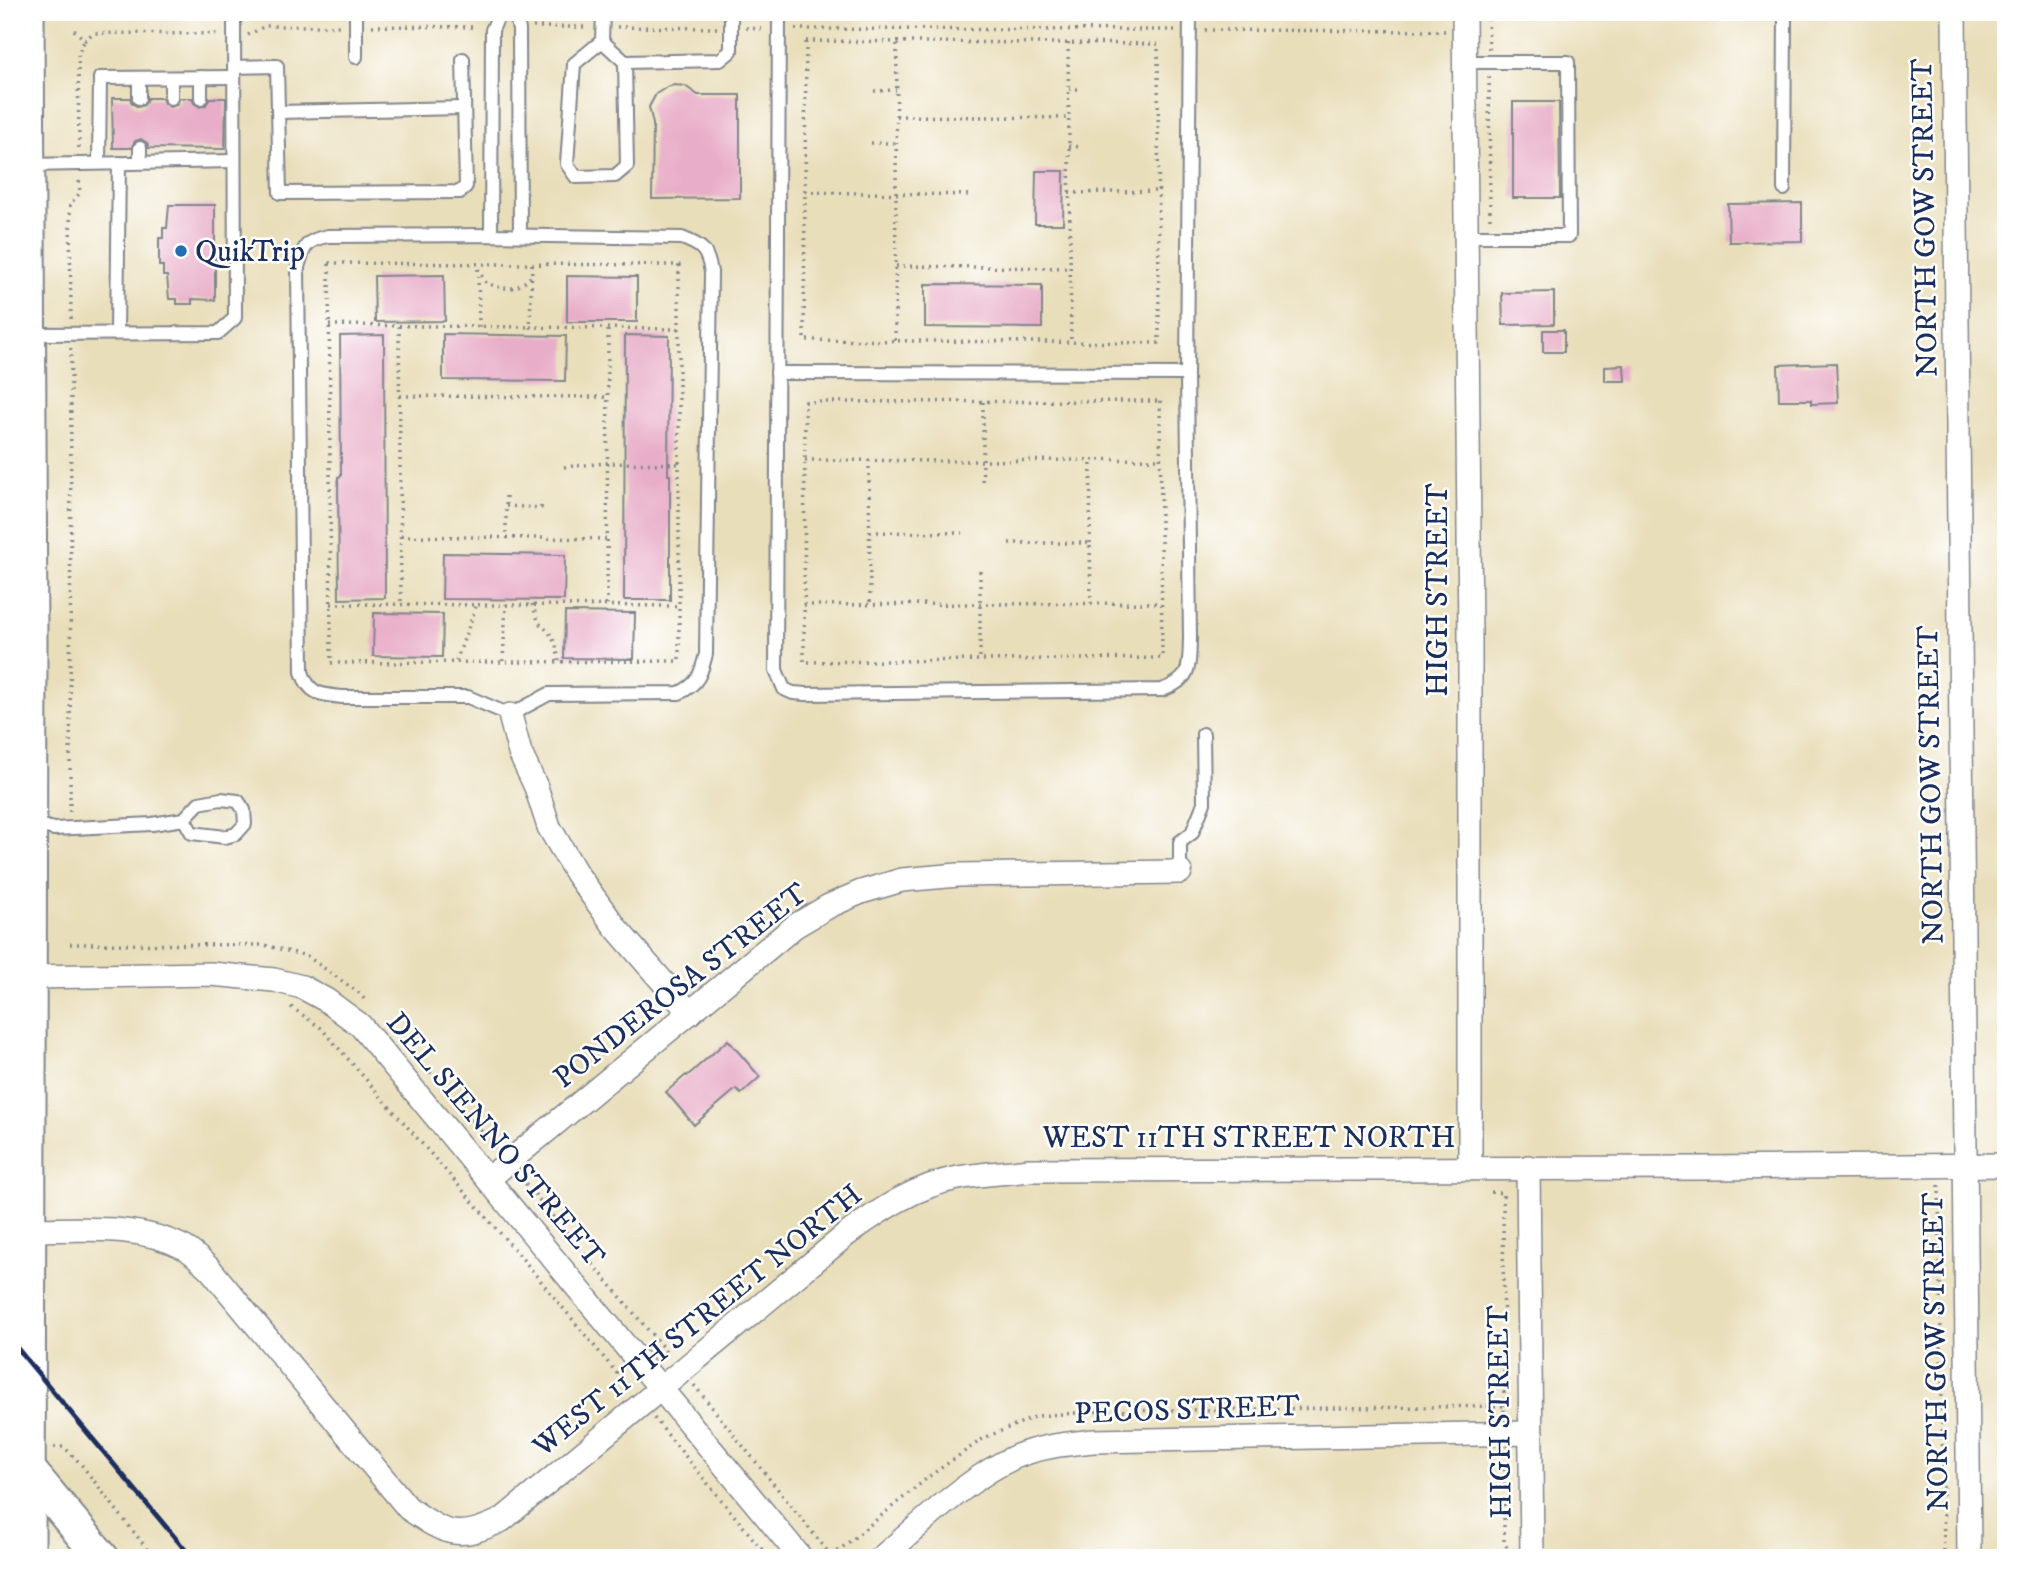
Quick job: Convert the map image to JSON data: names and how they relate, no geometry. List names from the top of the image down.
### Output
{
  "streets": {
    "street": [
      "NORTH GOW STREET",
      "HIGH STREET",
      "PONDEROSA STREET",
      "WEST 11TH STREET NORTH",
      "DEL SIENNO STREET",
      "PECOS STREET"
    ]
  },
  "crossings": [
    ["NORTH GOW STREET", "WEST 11TH STREET NORTH"],
    ["HIGH STREET", "WEST 11TH STREET NORTH"],
    ["HIGH STREET", "PECOS STREET"],
    ["PONDEROSA STREET", "DEL SIENNO STREET"],
    ["WEST 11TH STREET NORTH", "DEL SIENNO STREET"]
  ],
  "places": ["QuikTrip"]
}
